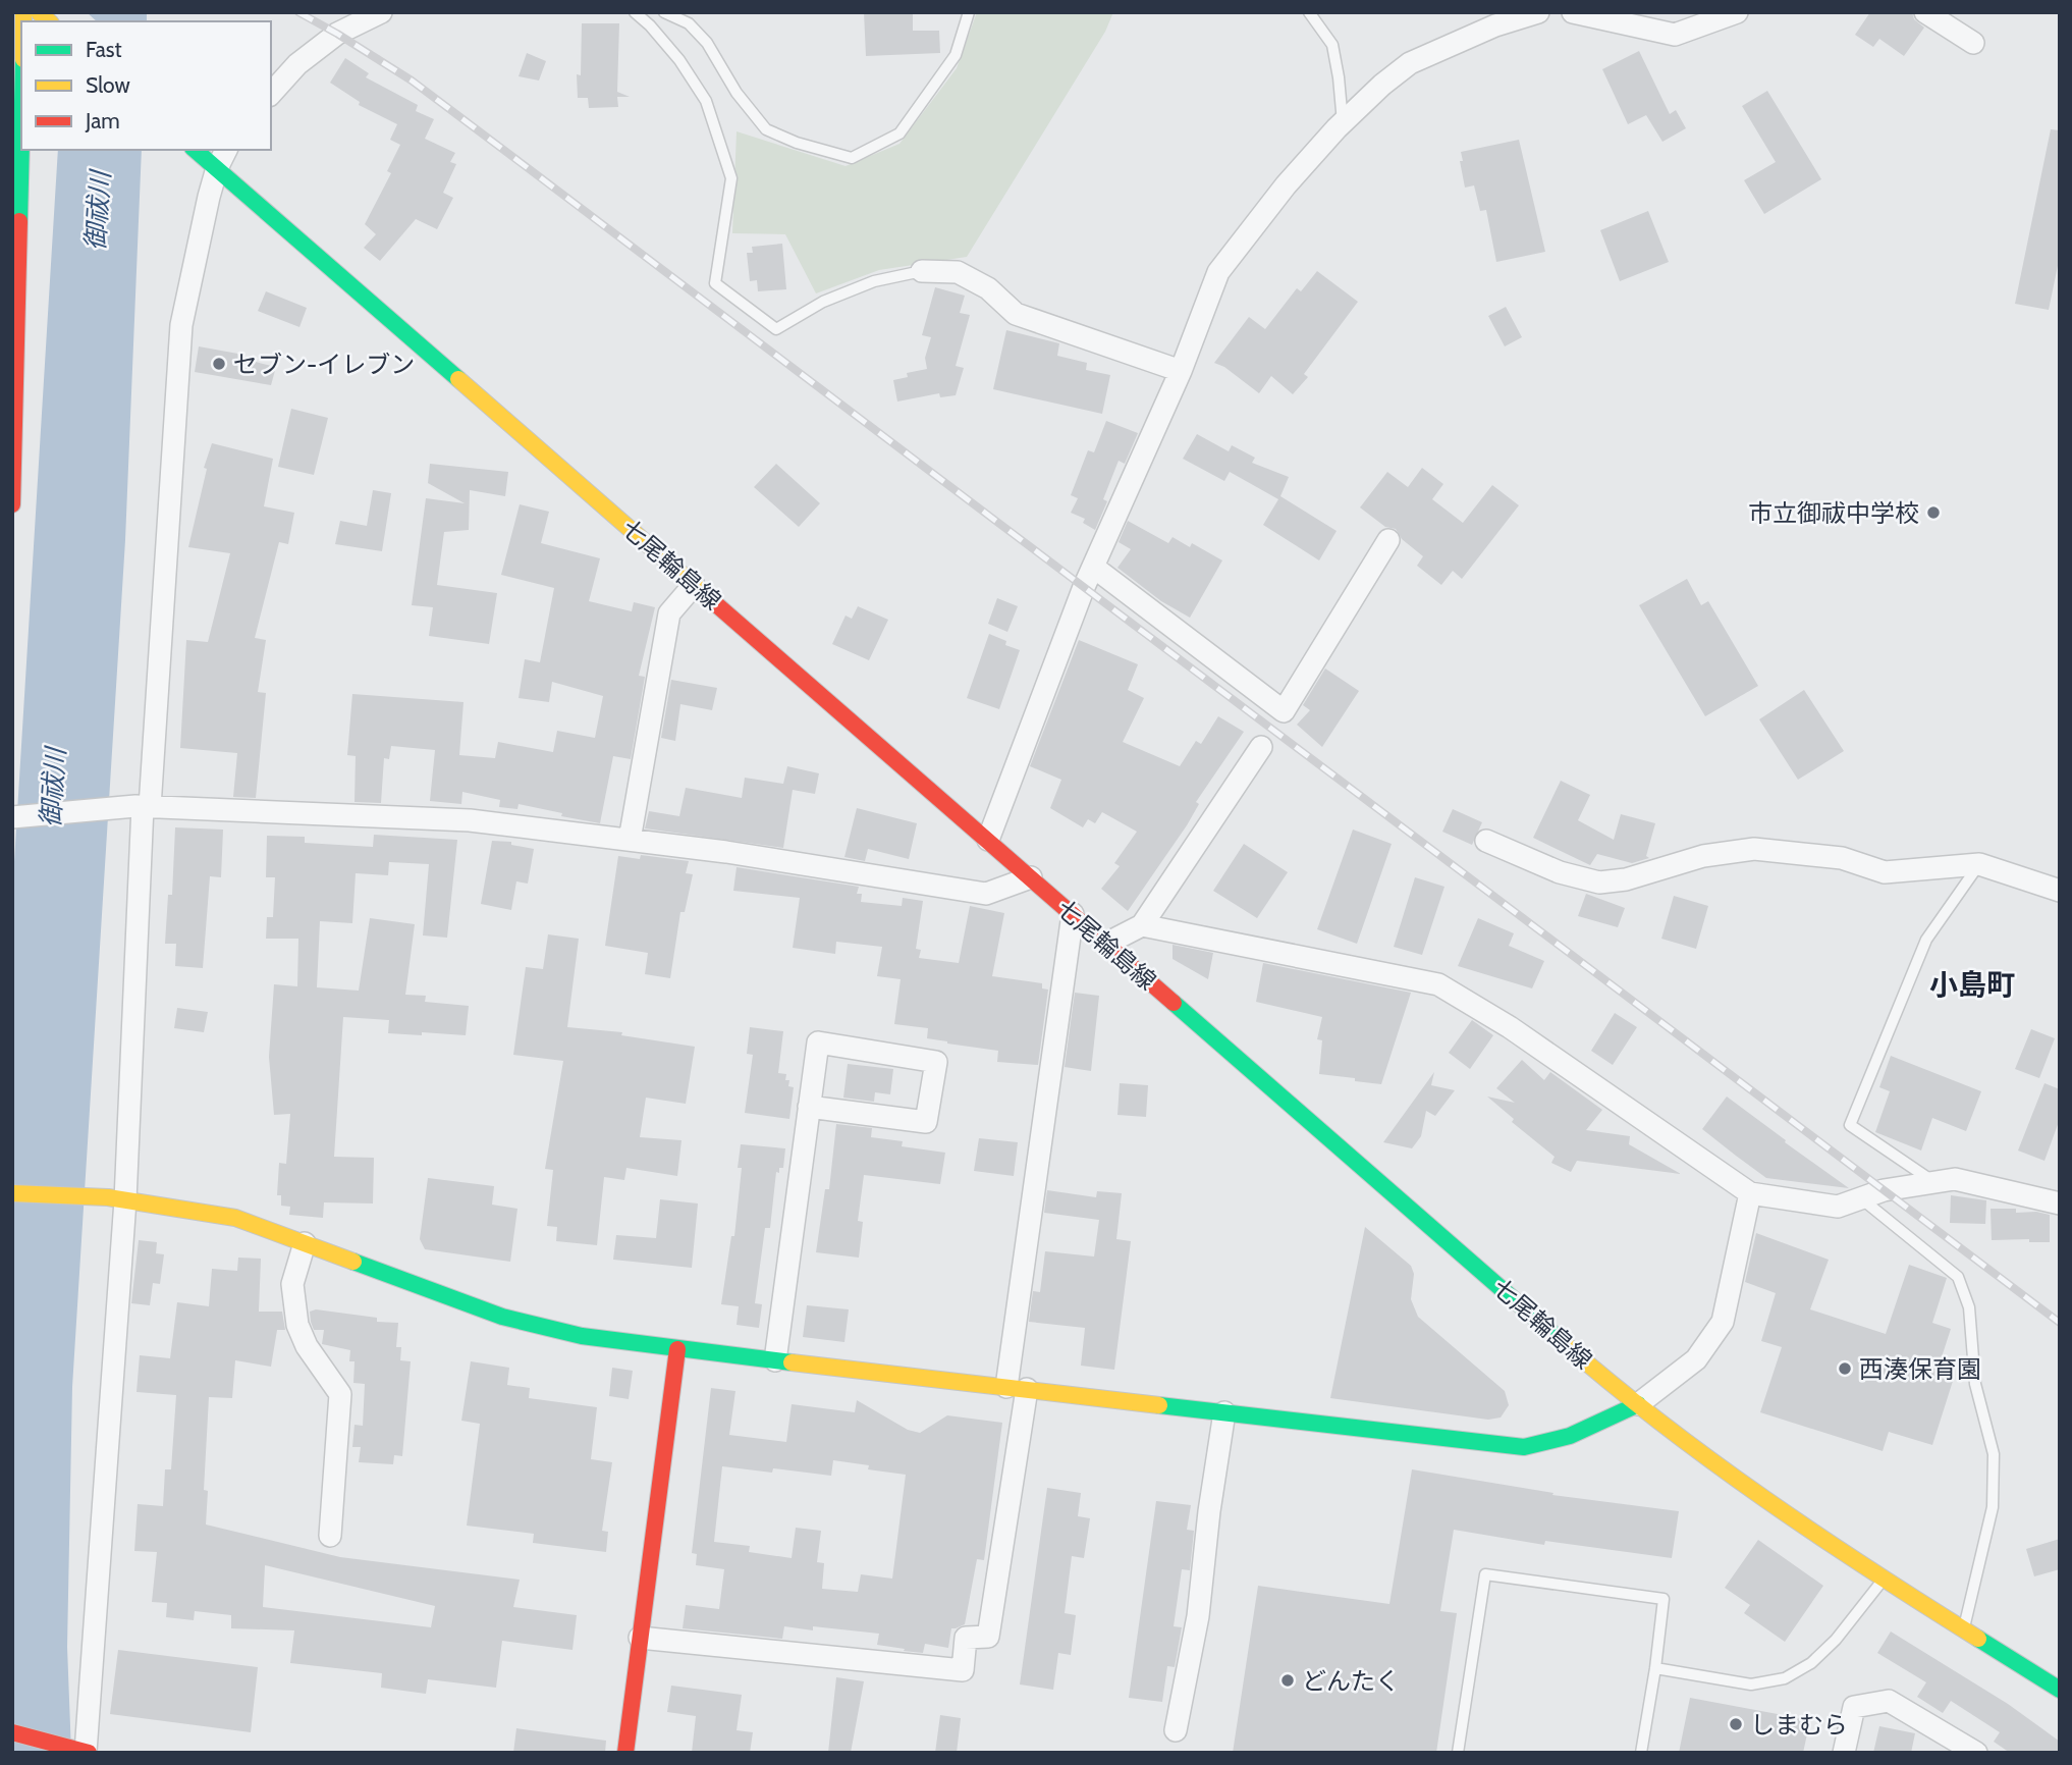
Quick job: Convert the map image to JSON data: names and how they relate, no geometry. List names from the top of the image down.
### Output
{
  "streets": {
    "street": ["七尾輪島線"]
  },
  "districts": ["小島町"],
  "water": ["御祓川"],
  "places": [
    "セブン-イレブン",
    "市立御祓中学校",
    "西湊保育園",
    "どんたく",
    "しまむら"
  ],
  "legend": ["Fast", "Slow", "Jam"]
}
